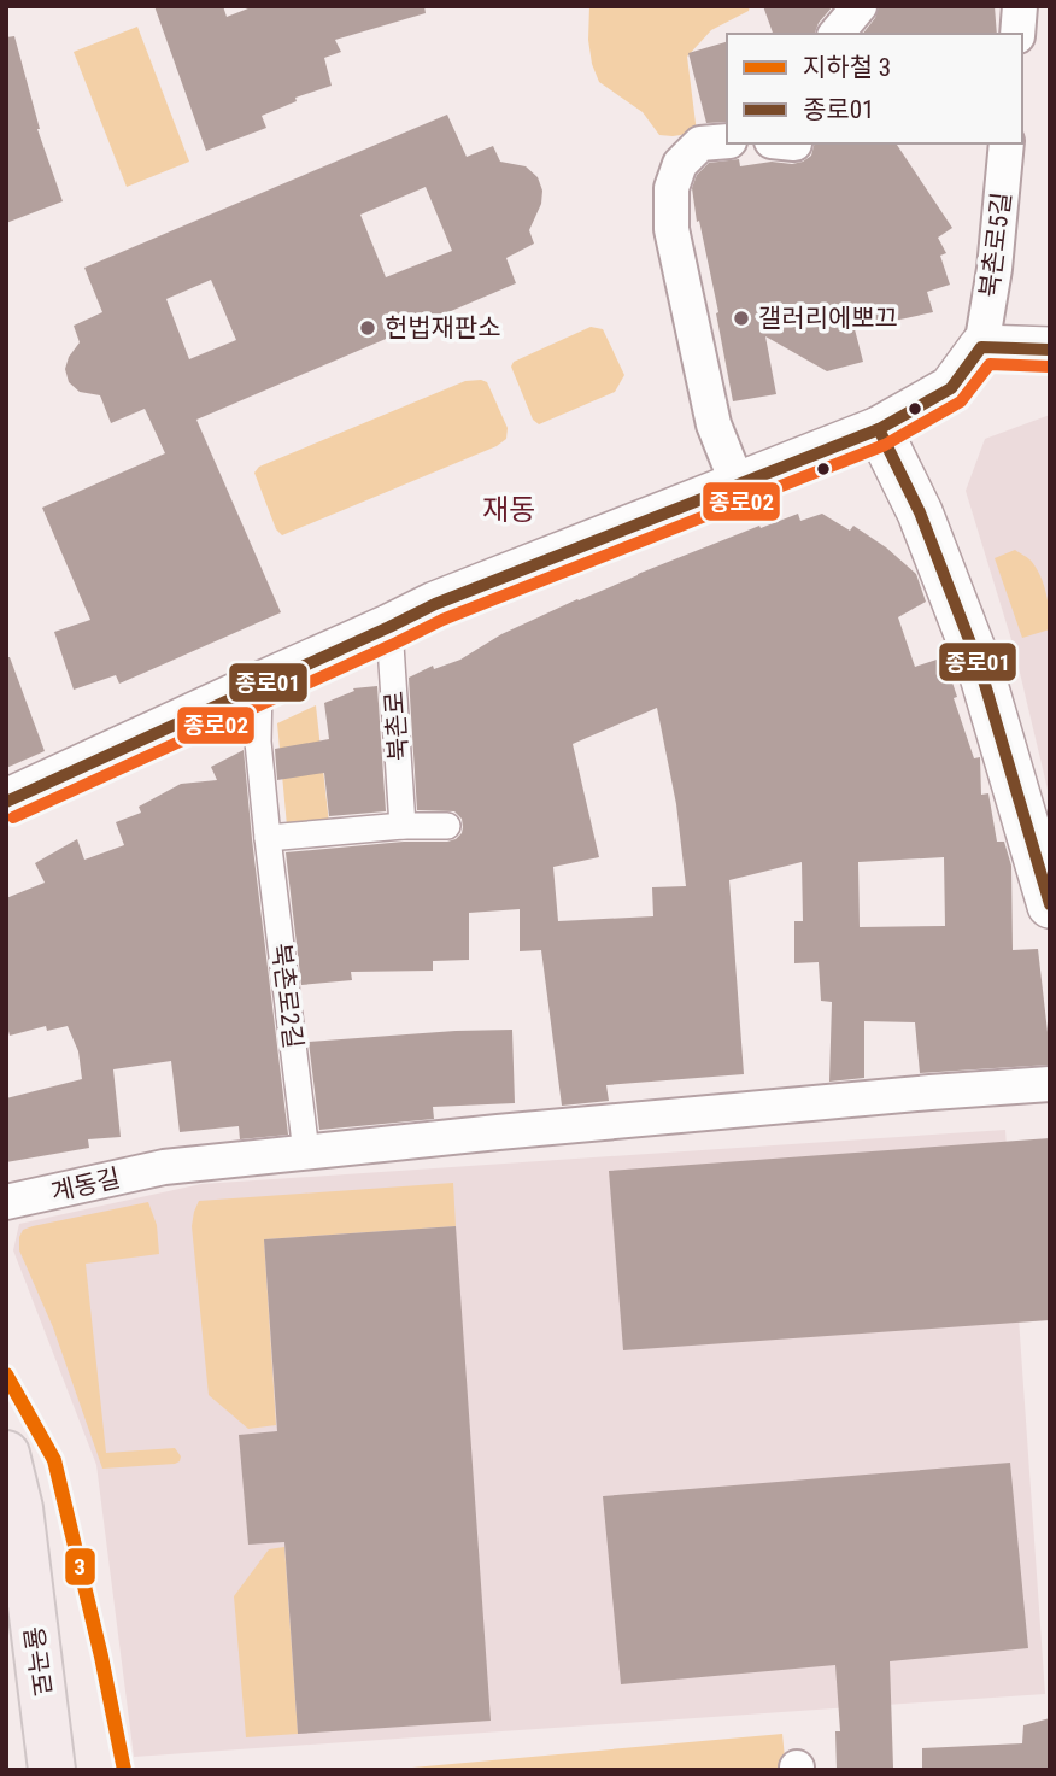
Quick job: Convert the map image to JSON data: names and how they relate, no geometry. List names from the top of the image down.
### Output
{
  "streets": {
    "main road": ["율곡로"],
    "street": [
      "북촌로5길",
      "북촌로",
      "북촌로2길",
      "계동길"
    ]
  },
  "crossings": [
    ["북촌로2길", "계동길"]
  ],
  "districts": ["재동"],
  "places": ["갤러리에뽀끄", "헌법재판소"],
  "lines": ["transit line 종로01", "transit line 종로02", "metro line 3"],
  "legend": ["지하철 3", "종로01"]
}
